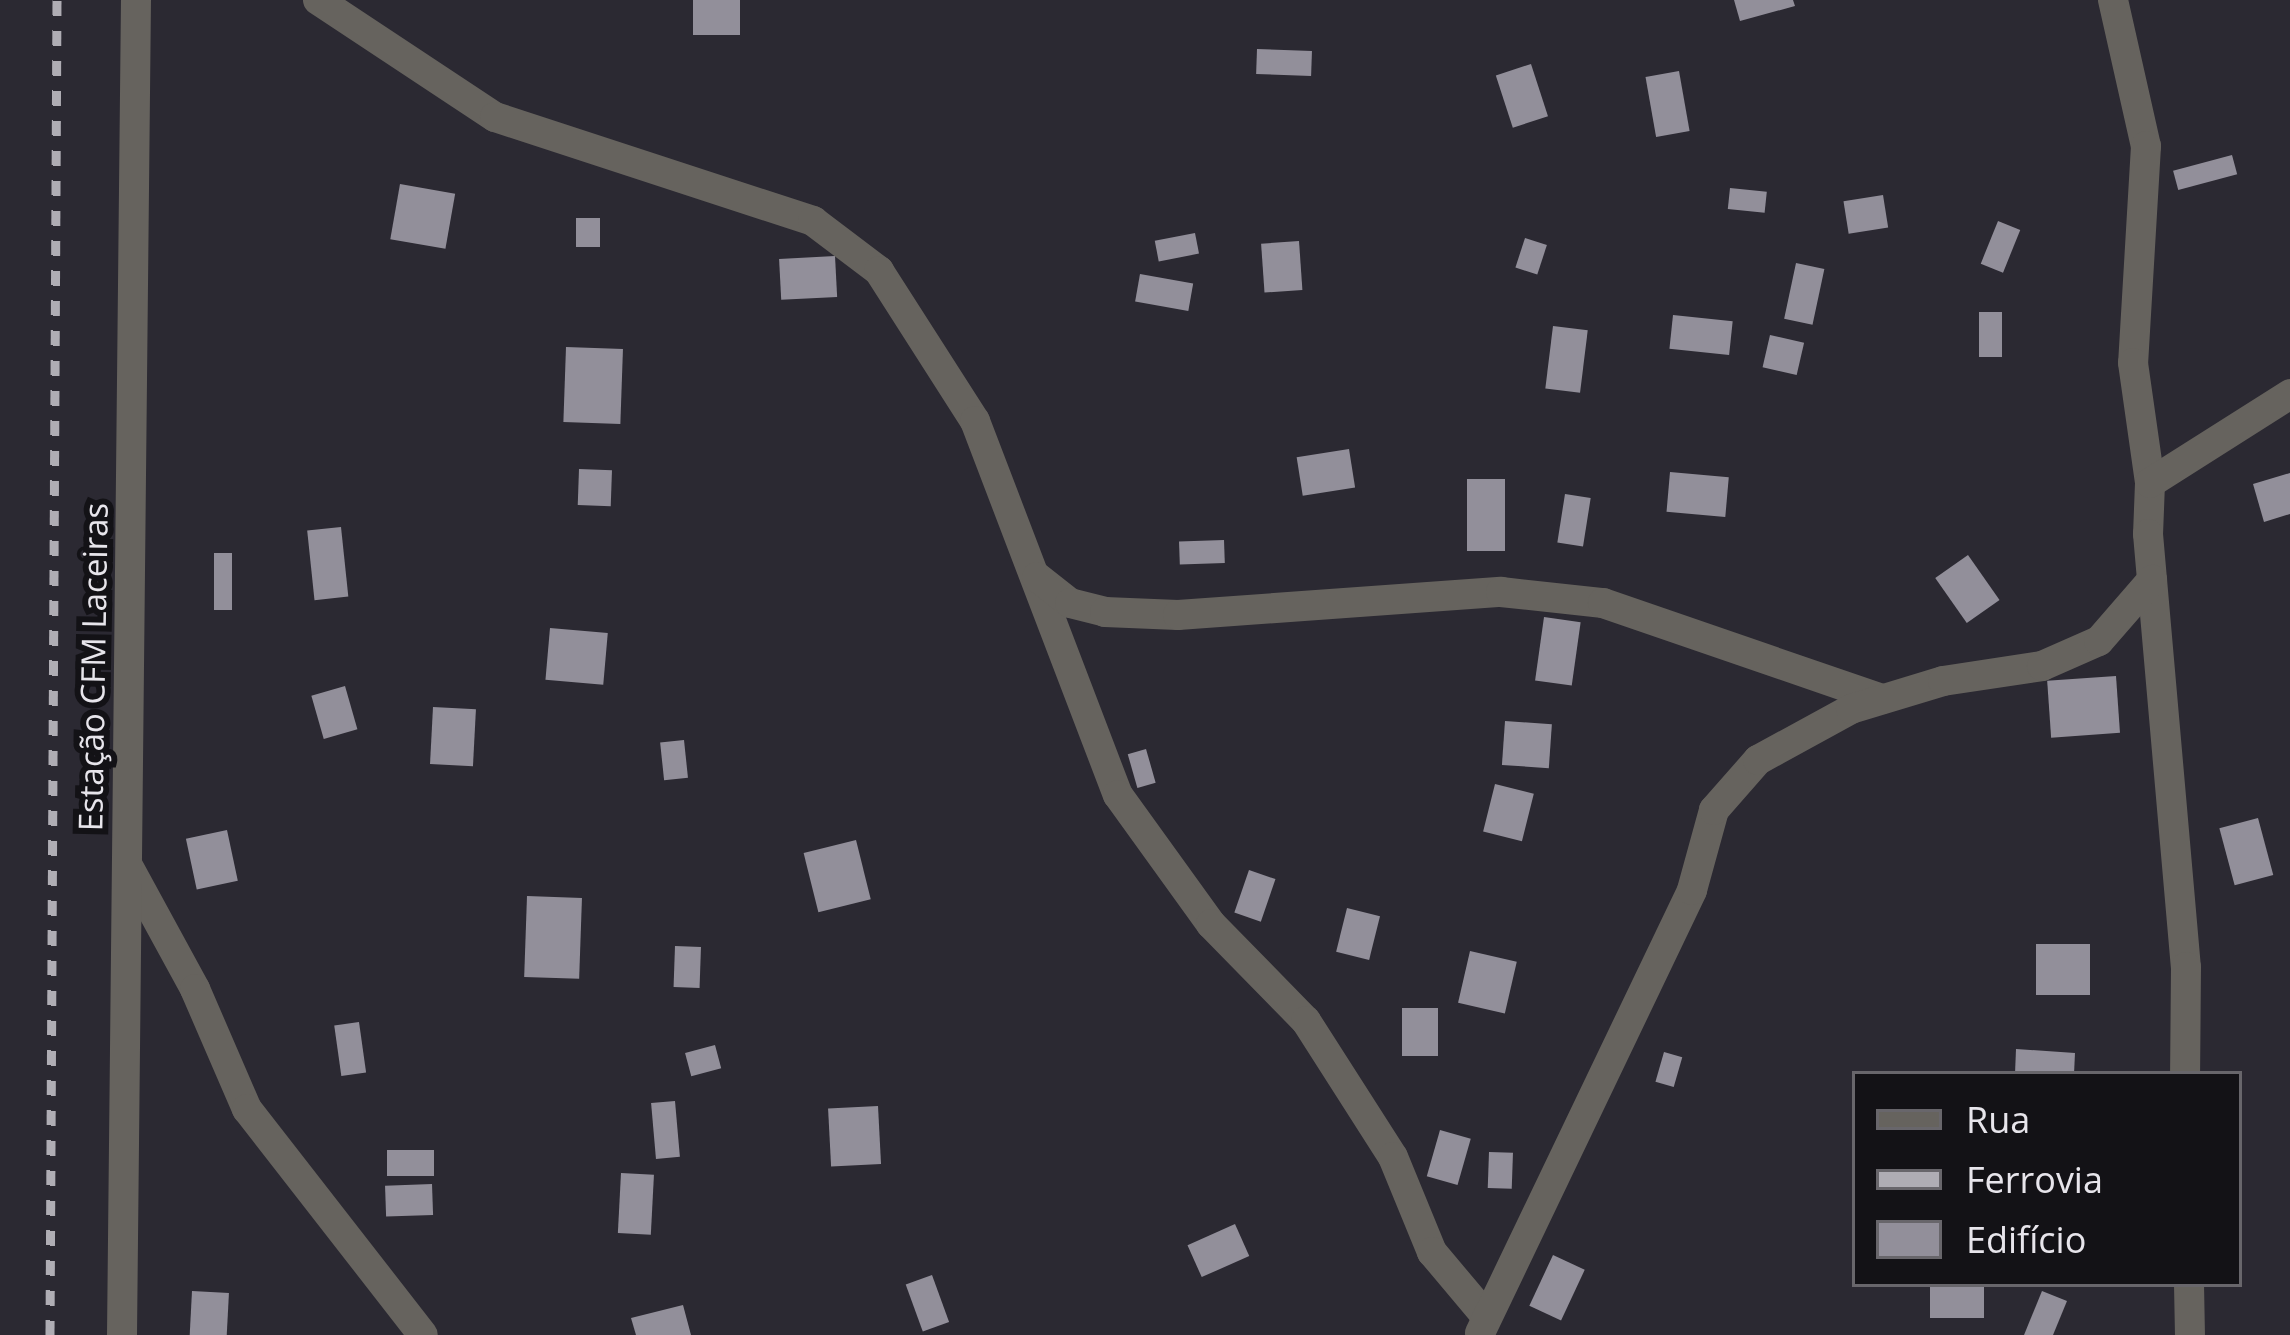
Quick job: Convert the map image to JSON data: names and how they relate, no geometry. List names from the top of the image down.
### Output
{
  "streets": {
    "street": ["Estação CFM Laceiras"]
  },
  "legend": ["Rua", "Ferrovia", "Edifício"]
}
